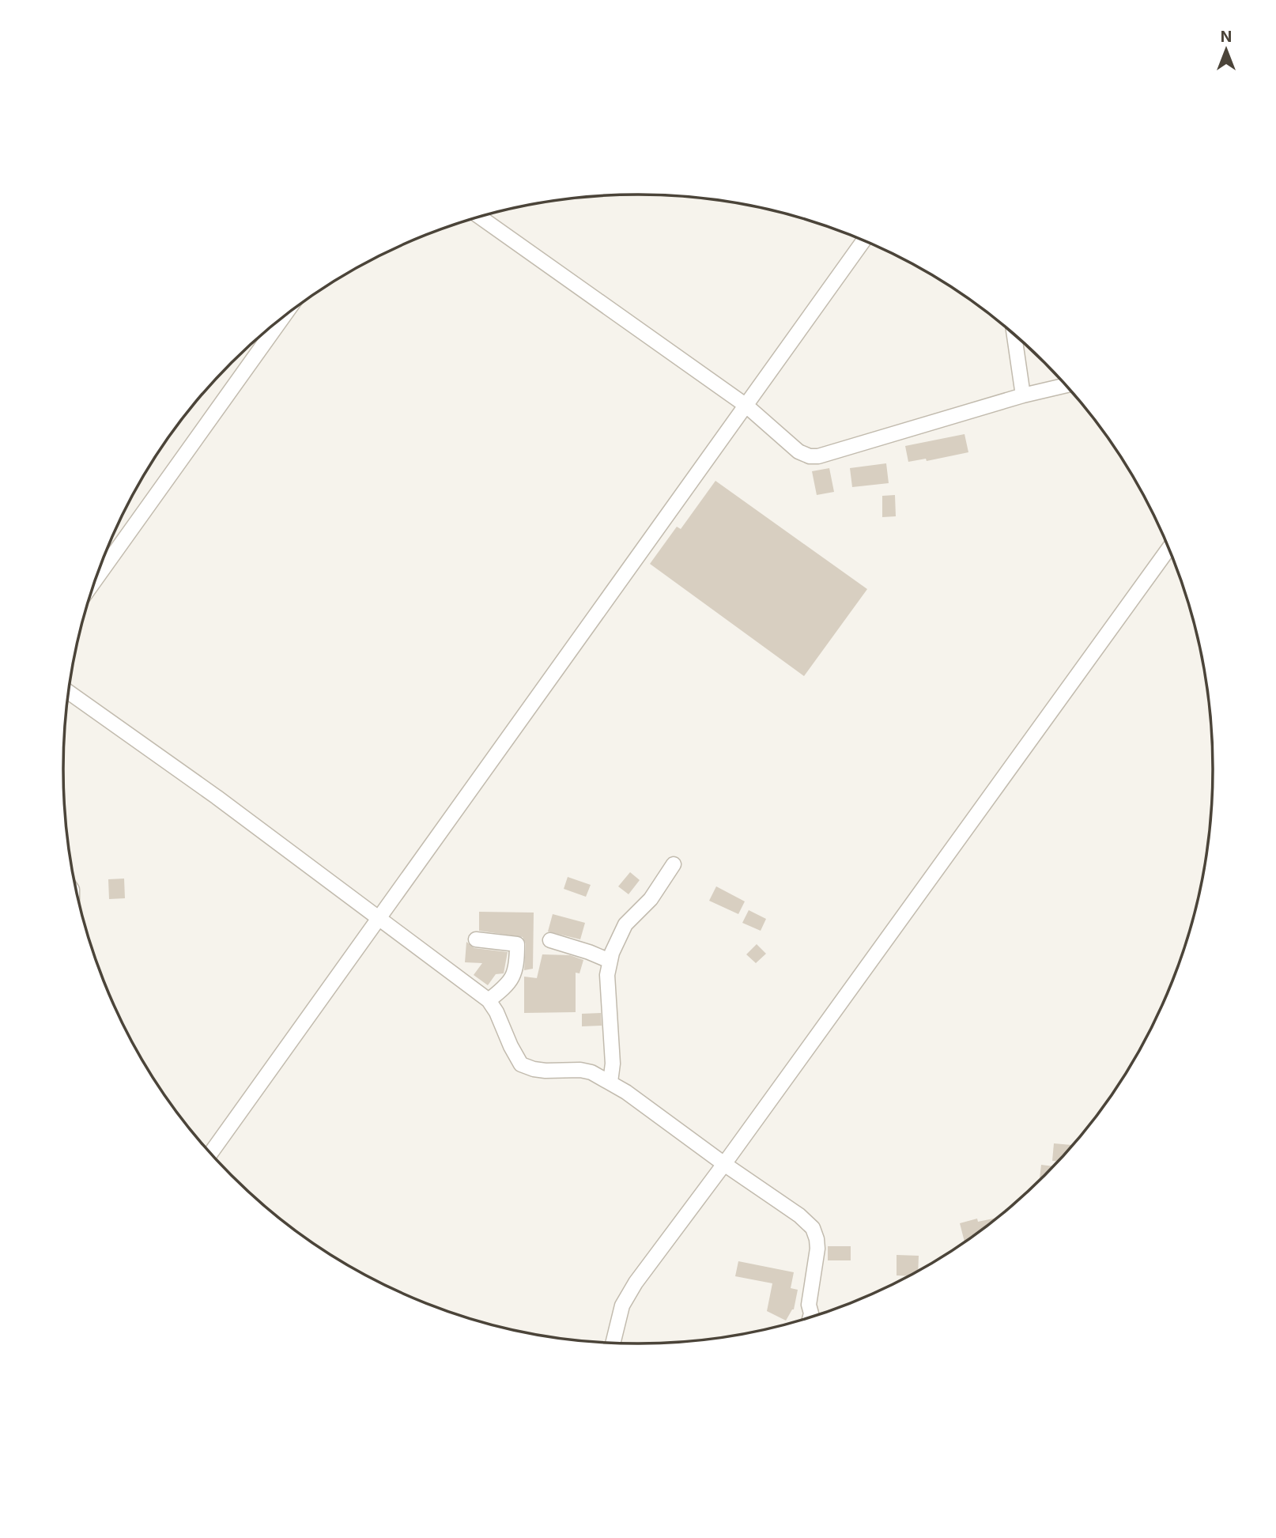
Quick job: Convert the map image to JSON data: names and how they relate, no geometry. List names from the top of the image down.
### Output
{
  "north": "top"
}
